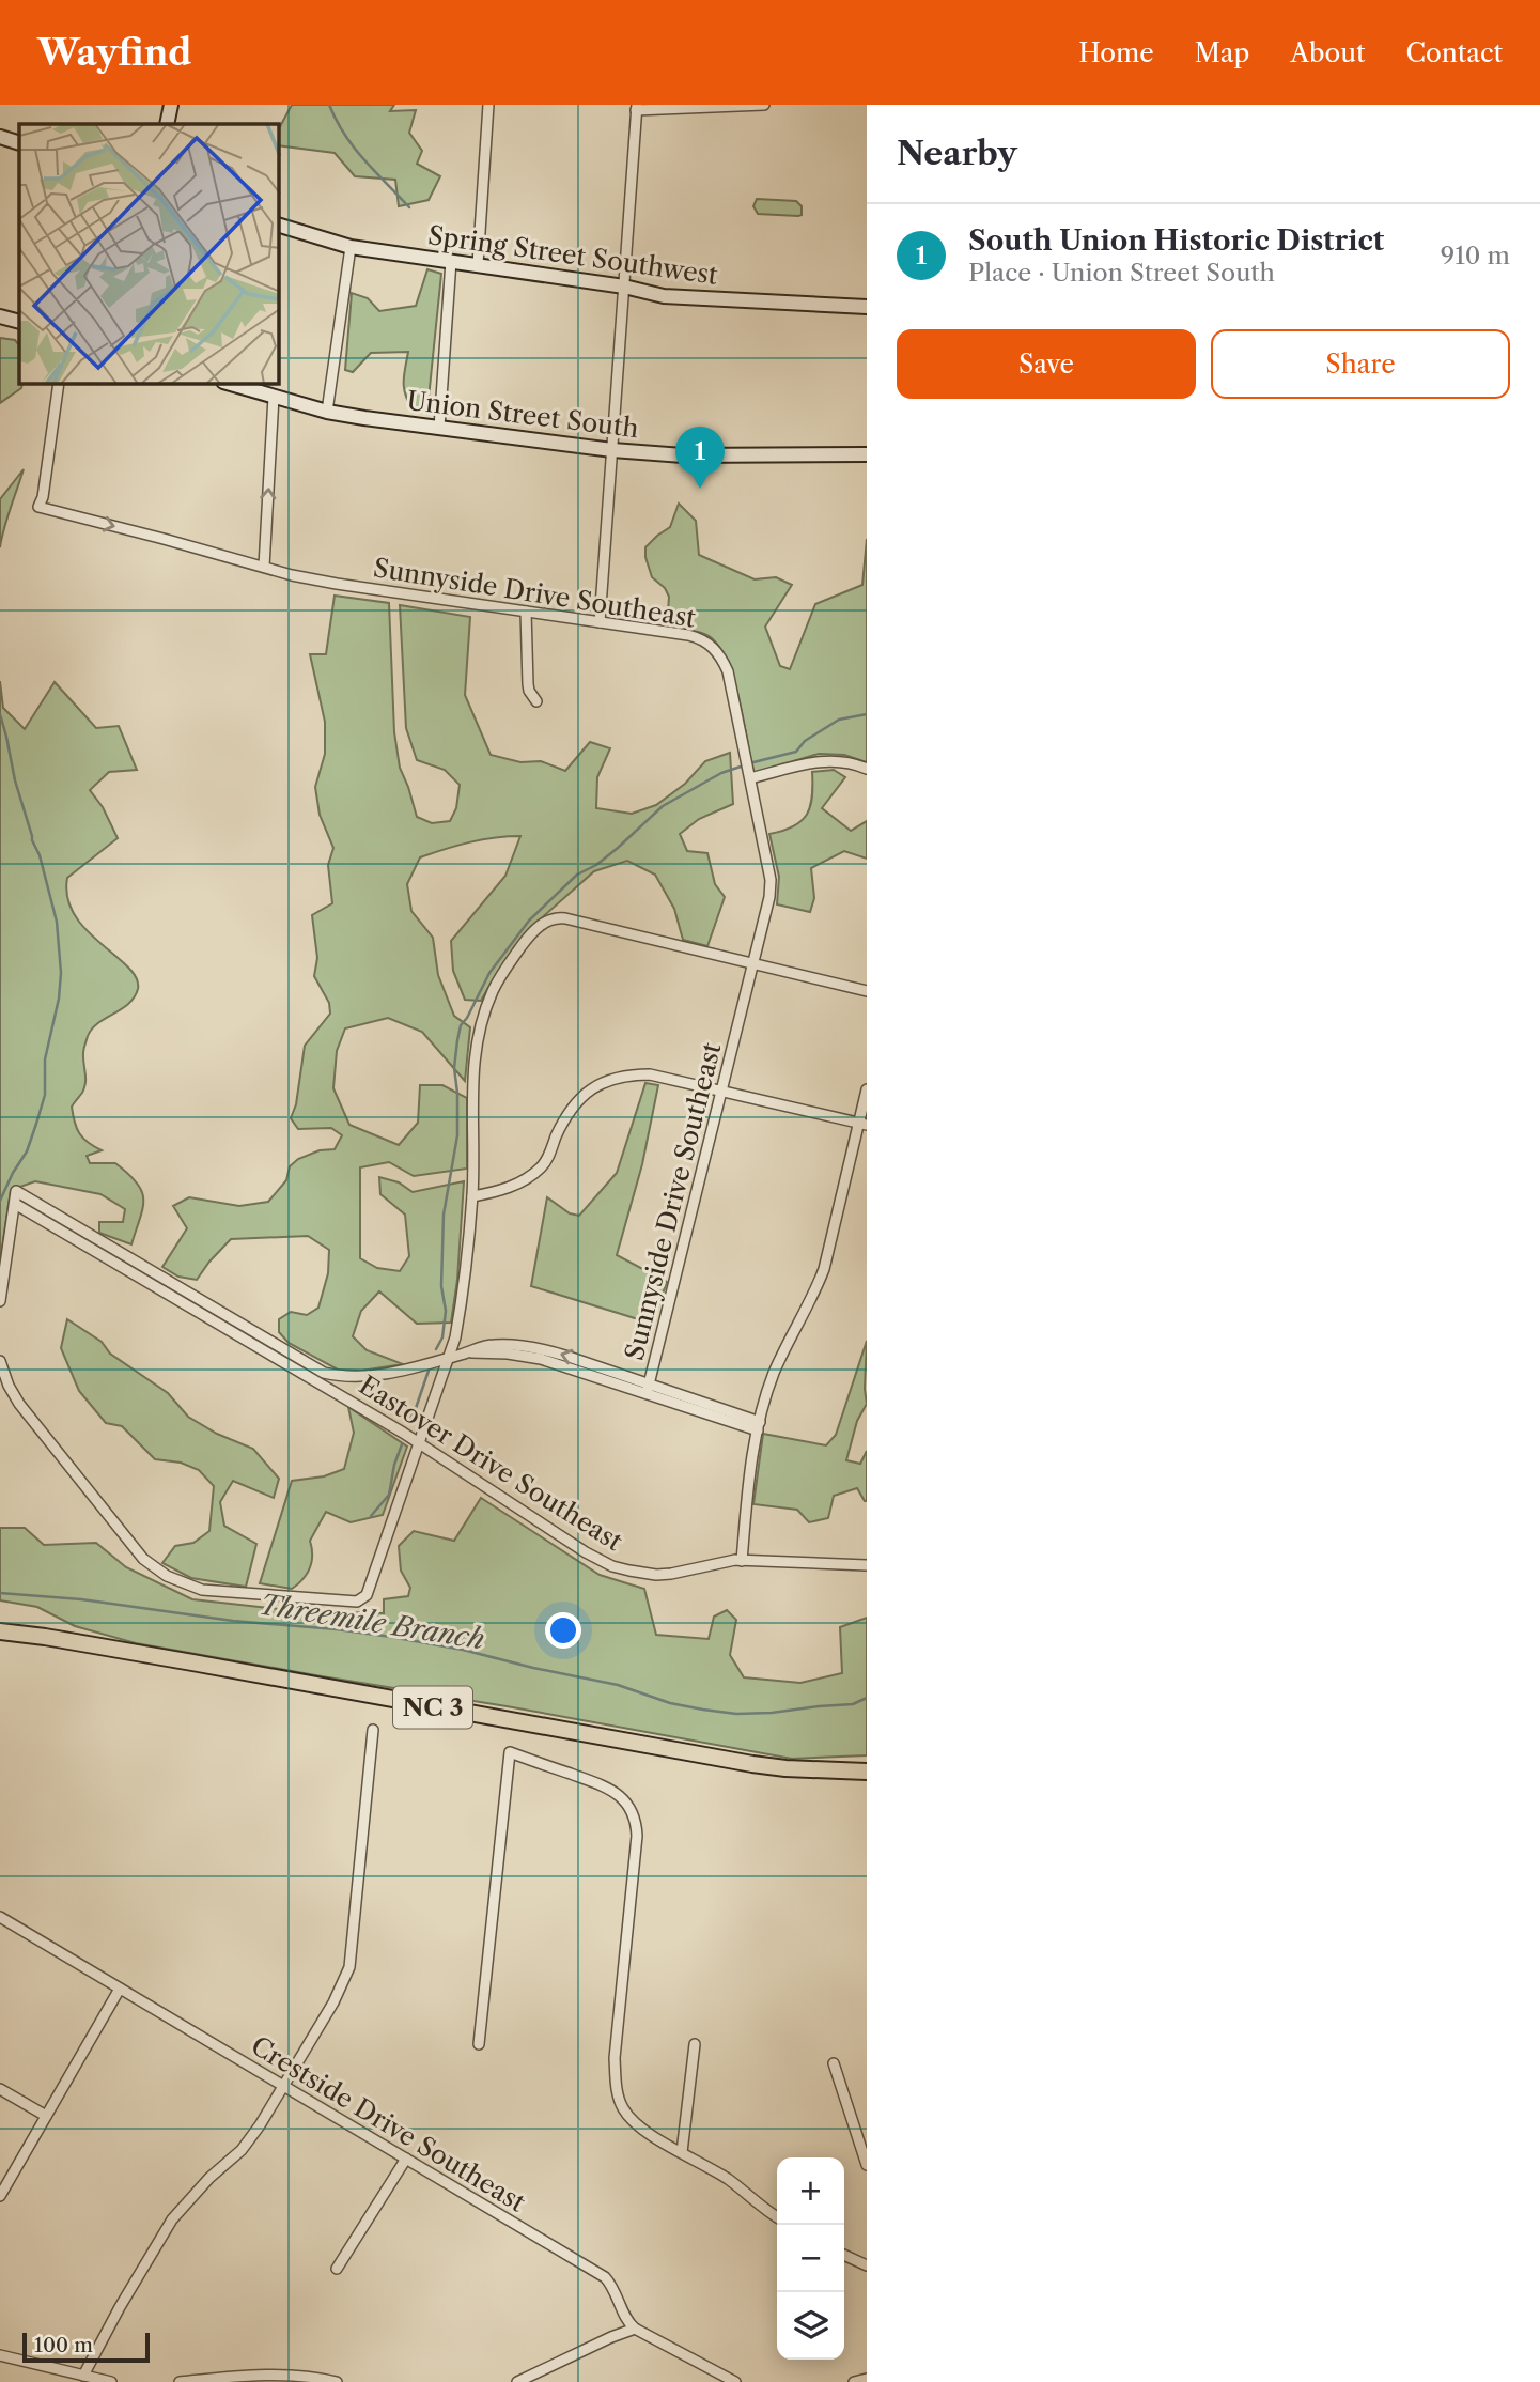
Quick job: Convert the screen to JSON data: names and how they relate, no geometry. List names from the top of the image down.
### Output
{
  "streets": {
    "main road": ["Spring Street Southwest", "Union Street South", "NC 3"],
    "street": ["Sunnyside Drive Southeast", "Eastover Drive Southeast", "Crestside Drive Southeast"]
  },
  "water": ["Threemile Branch"],
  "scale_bar": "100 m",
  "page": {
    "header": "Wayfind",
    "nav": [
      "Home",
      "Map",
      "About",
      "Contact"
    ],
    "heading": "Nearby",
    "list": [
      {
        "mark": "1",
        "name": "South Union Historic District",
        "note": "Place · Union Street South",
        "value": "910 m"
      }
    ],
    "buttons": ["Save", "Share"],
    "pins": "1",
    "map_buttons": ["+", "−"],
    "scale": "100 m"
  }
}
